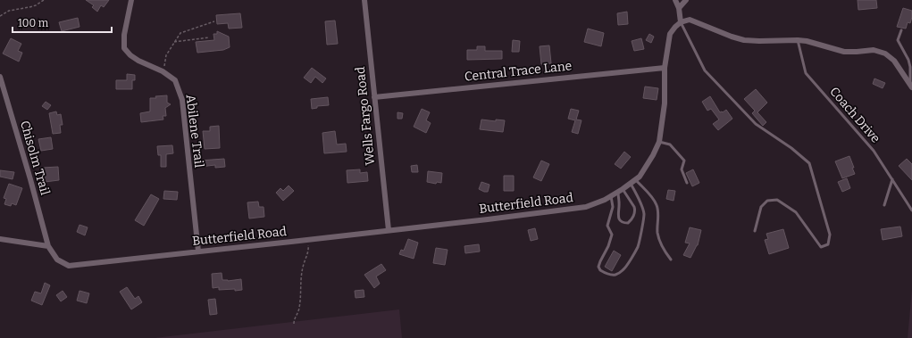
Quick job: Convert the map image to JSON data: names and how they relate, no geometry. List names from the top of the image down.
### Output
{
  "streets": {
    "street": [
      "Central Trace Lane",
      "Wells Fargo Road",
      "Abilene Trail",
      "Chisolm Trail",
      "Butterfield Road"
    ],
    "lane": ["Coach Drive"]
  },
  "crossings": [
    ["Central Trace Lane", "Wells Fargo Road"],
    ["Central Trace Lane", "Butterfield Road"],
    ["Wells Fargo Road", "Butterfield Road"],
    ["Abilene Trail", "Butterfield Road"],
    ["Chisolm Trail", "Butterfield Road"]
  ],
  "scale_bar": "100 m"
}
